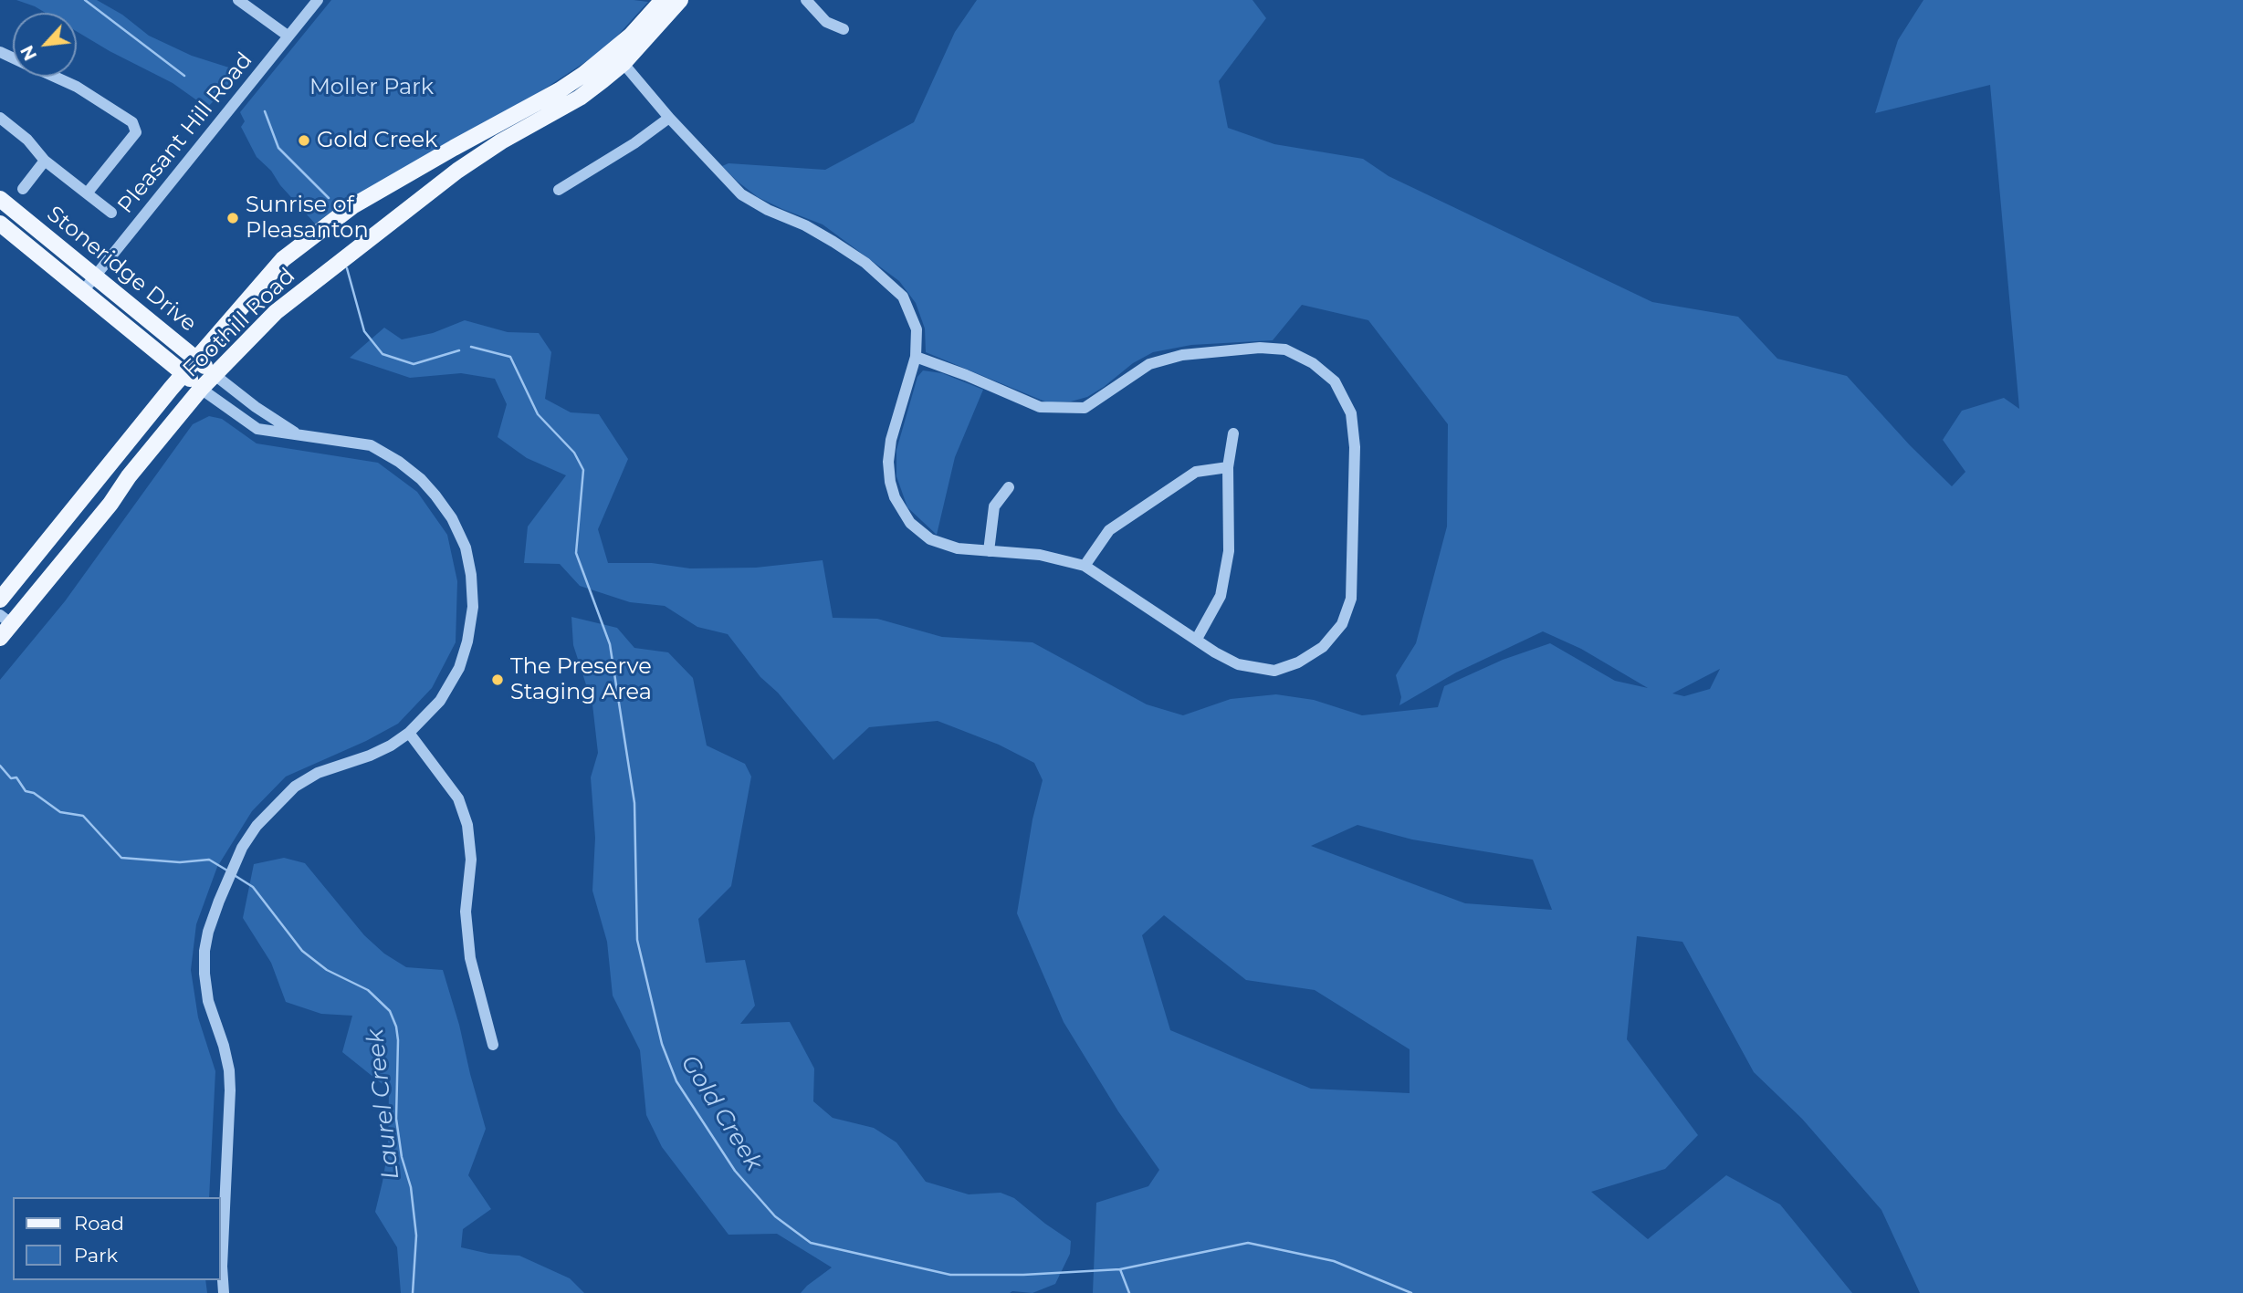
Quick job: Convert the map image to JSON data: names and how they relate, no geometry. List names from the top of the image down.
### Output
{
  "streets": {
    "main road": ["Stoneridge Drive", "Foothill Road"],
    "street": ["Pleasant Hill Road"]
  },
  "crossings": [
    ["Pleasant Hill Road", "Stoneridge Drive"],
    ["Stoneridge Drive", "Foothill Road"]
  ],
  "water": ["Laurel Creek", "Gold Creek"],
  "parks": ["Moller Park"],
  "places": ["Gold Creek", "Sunrise of Pleasanton", "The Preserve Staging Area"],
  "legend": ["Road", "Park"],
  "north": "bottom left"
}
